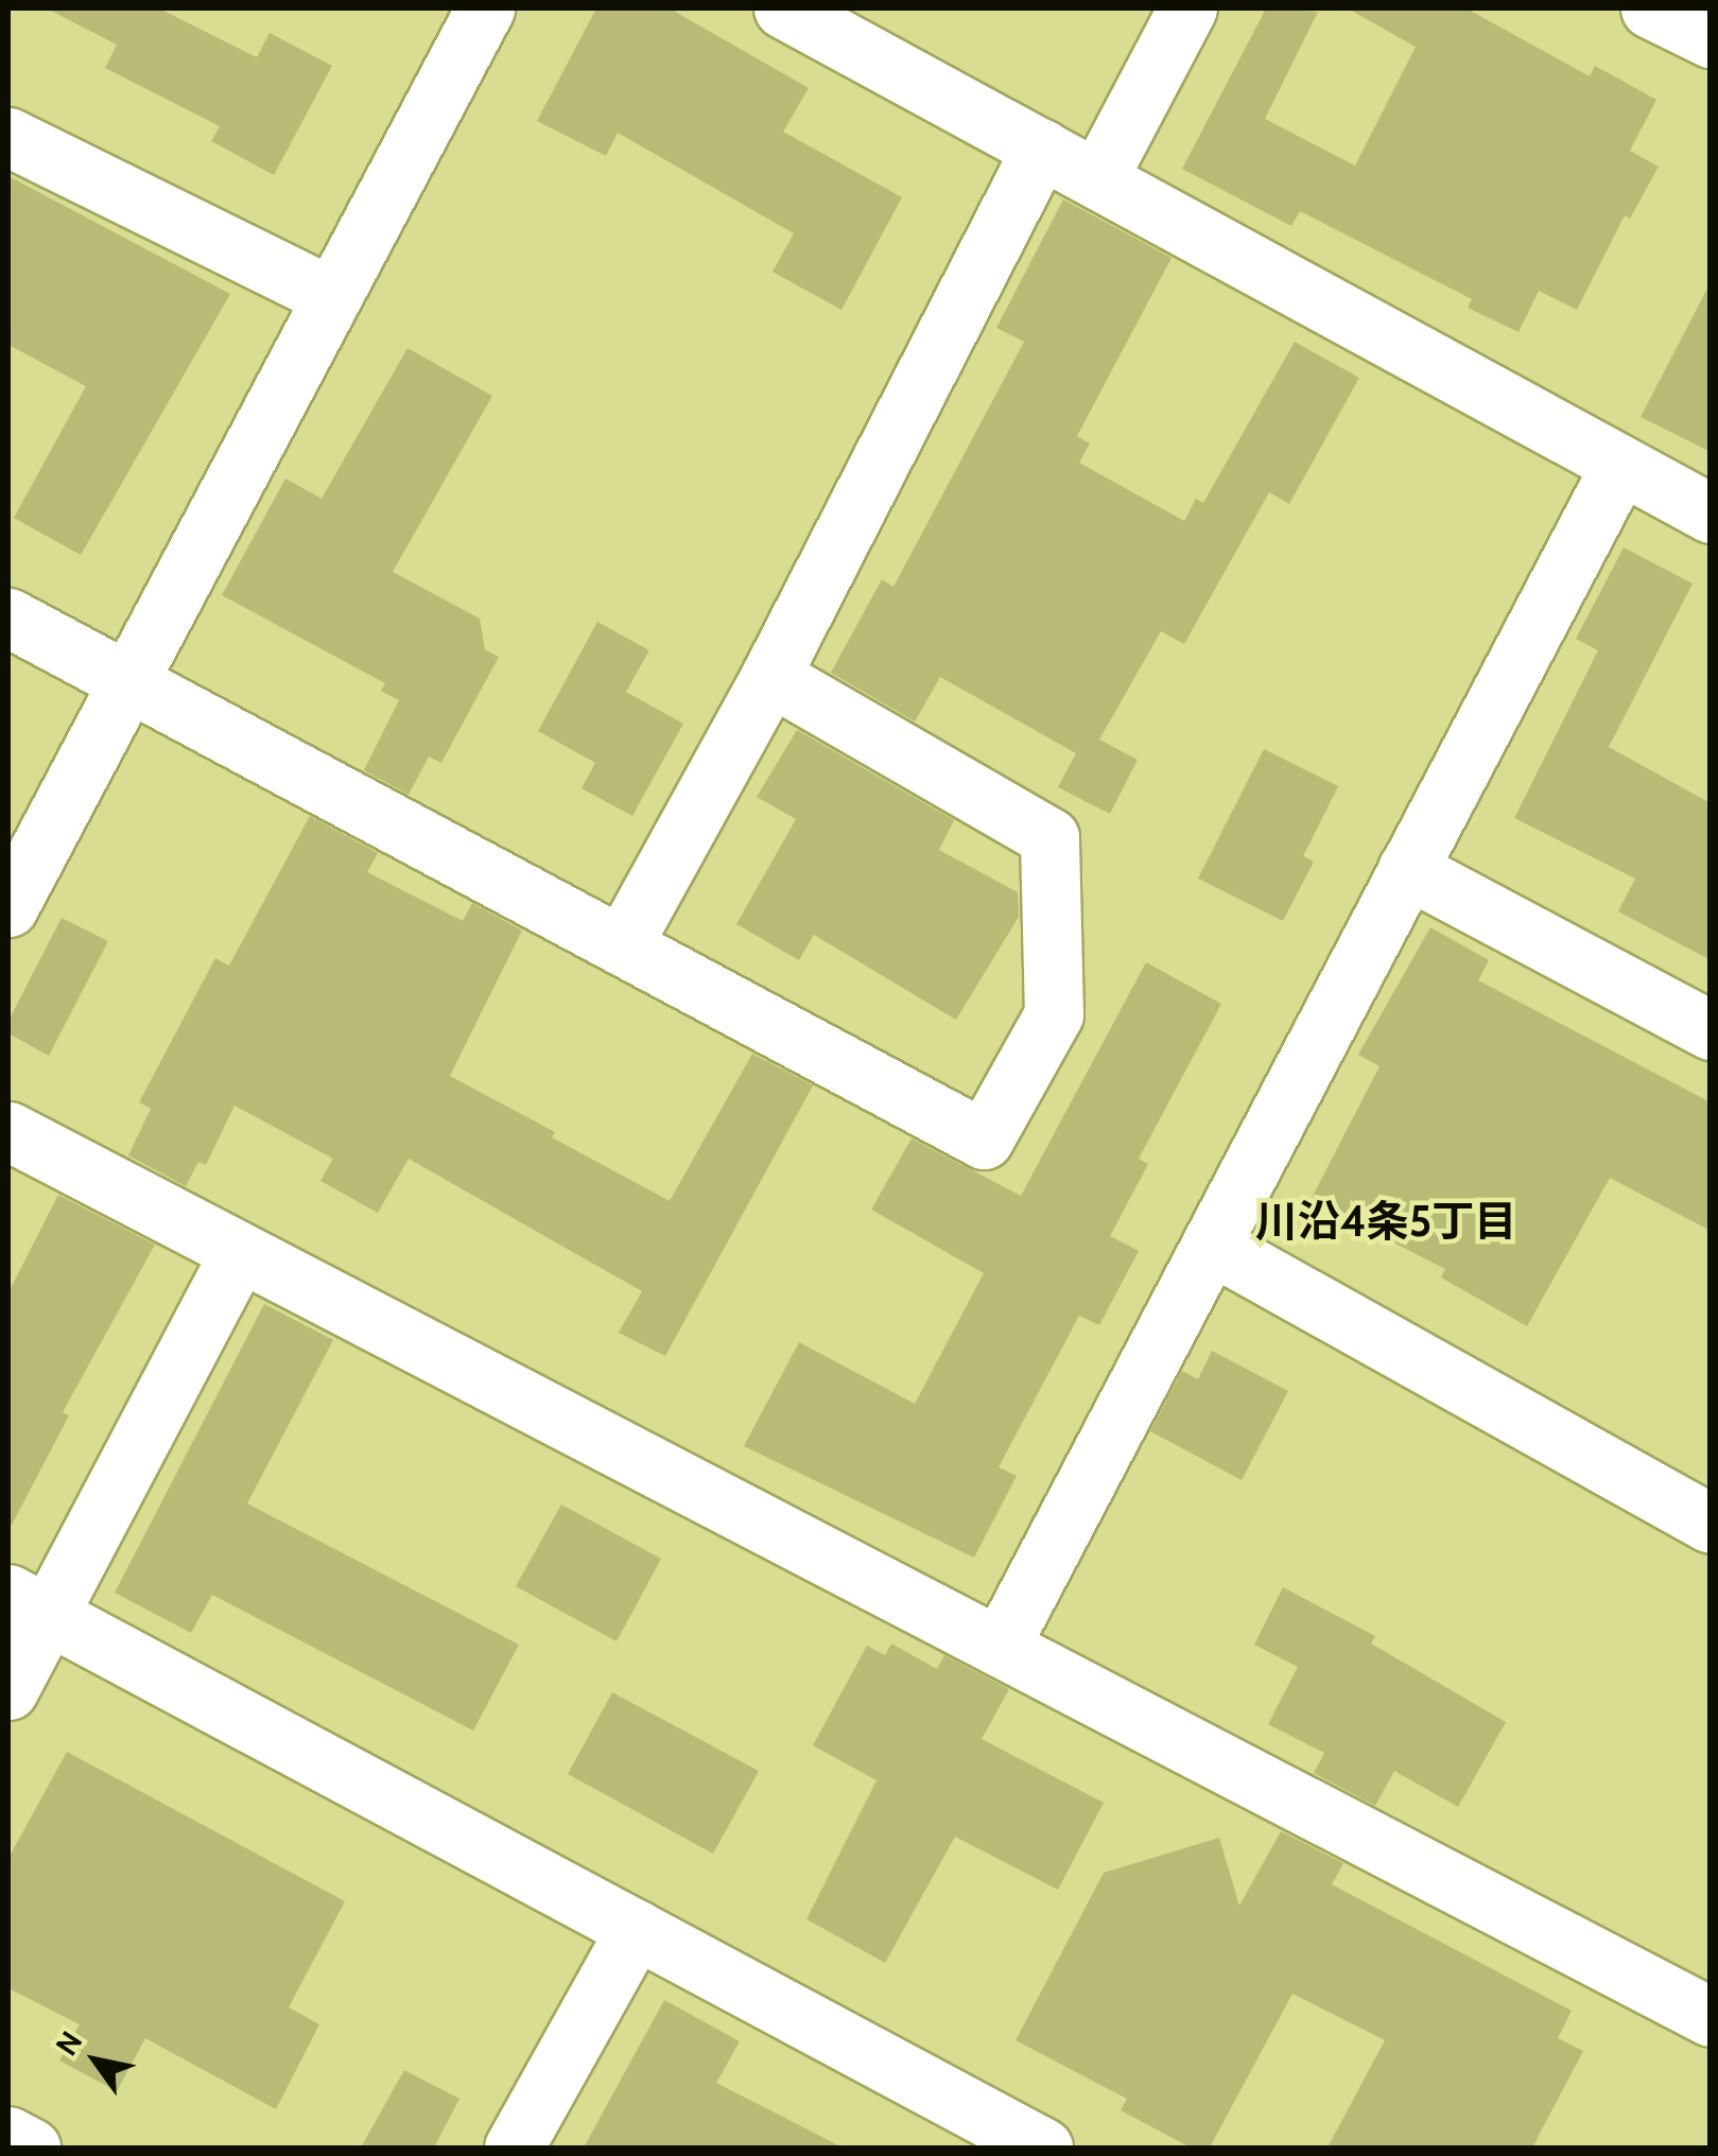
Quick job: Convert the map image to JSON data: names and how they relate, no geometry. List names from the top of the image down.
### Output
{
  "districts": ["川沿4条5丁目"],
  "north": "top left"
}
